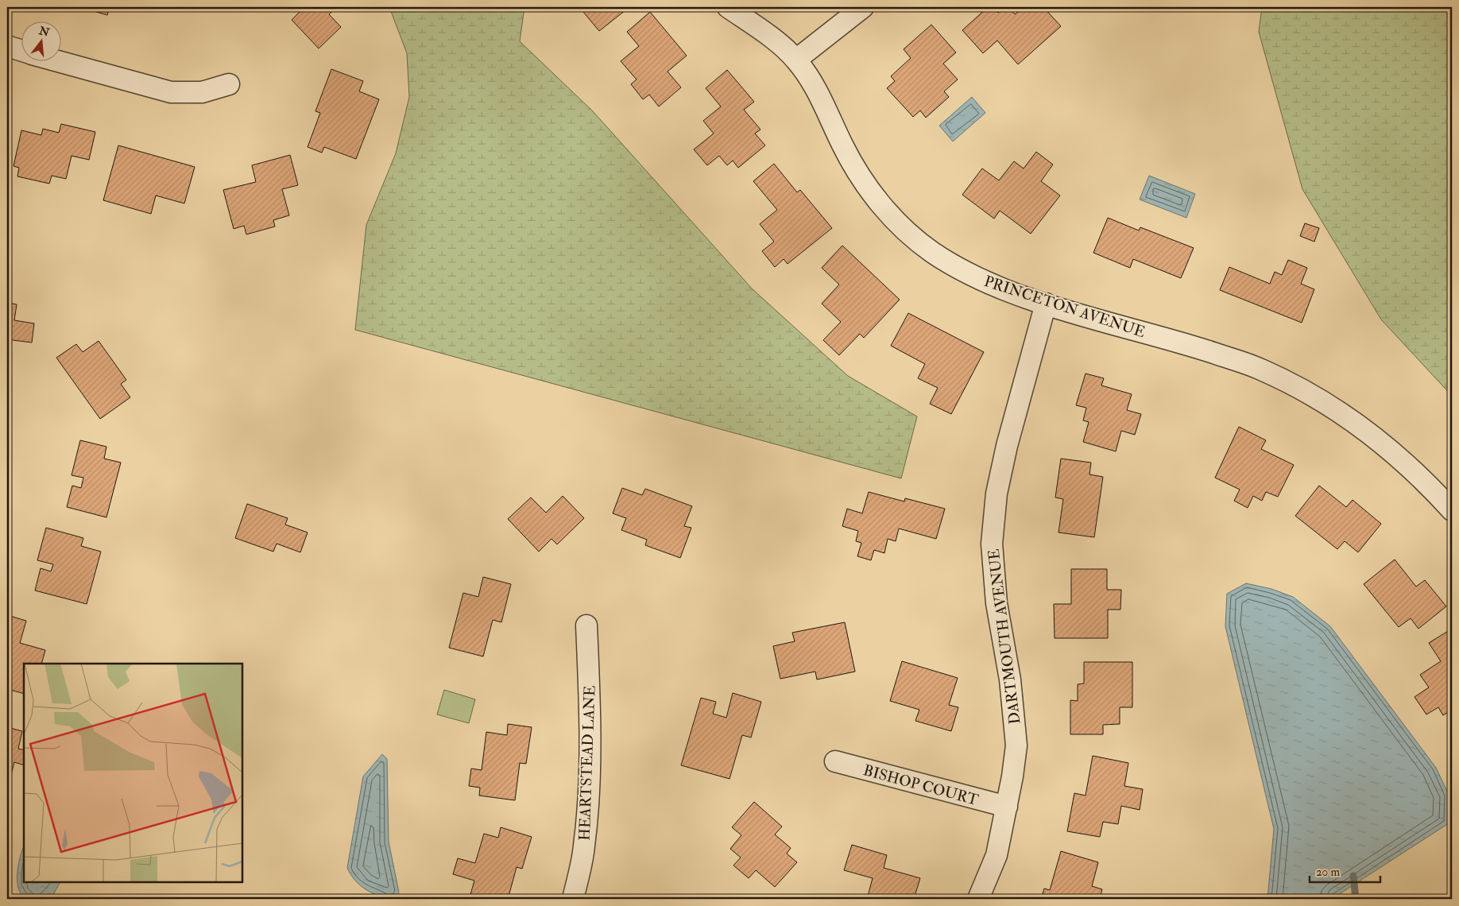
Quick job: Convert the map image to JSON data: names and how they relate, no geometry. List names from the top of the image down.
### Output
{
  "streets": {
    "street": [
      "PRINCETON AVENUE",
      "DARTMOUTH AVENUE",
      "HEARTSTEAD LANE",
      "BISHOP COURT"
    ]
  },
  "crossings": [
    ["PRINCETON AVENUE", "DARTMOUTH AVENUE"],
    ["DARTMOUTH AVENUE", "BISHOP COURT"]
  ],
  "scale_bar": "20 m",
  "north": "top"
}
